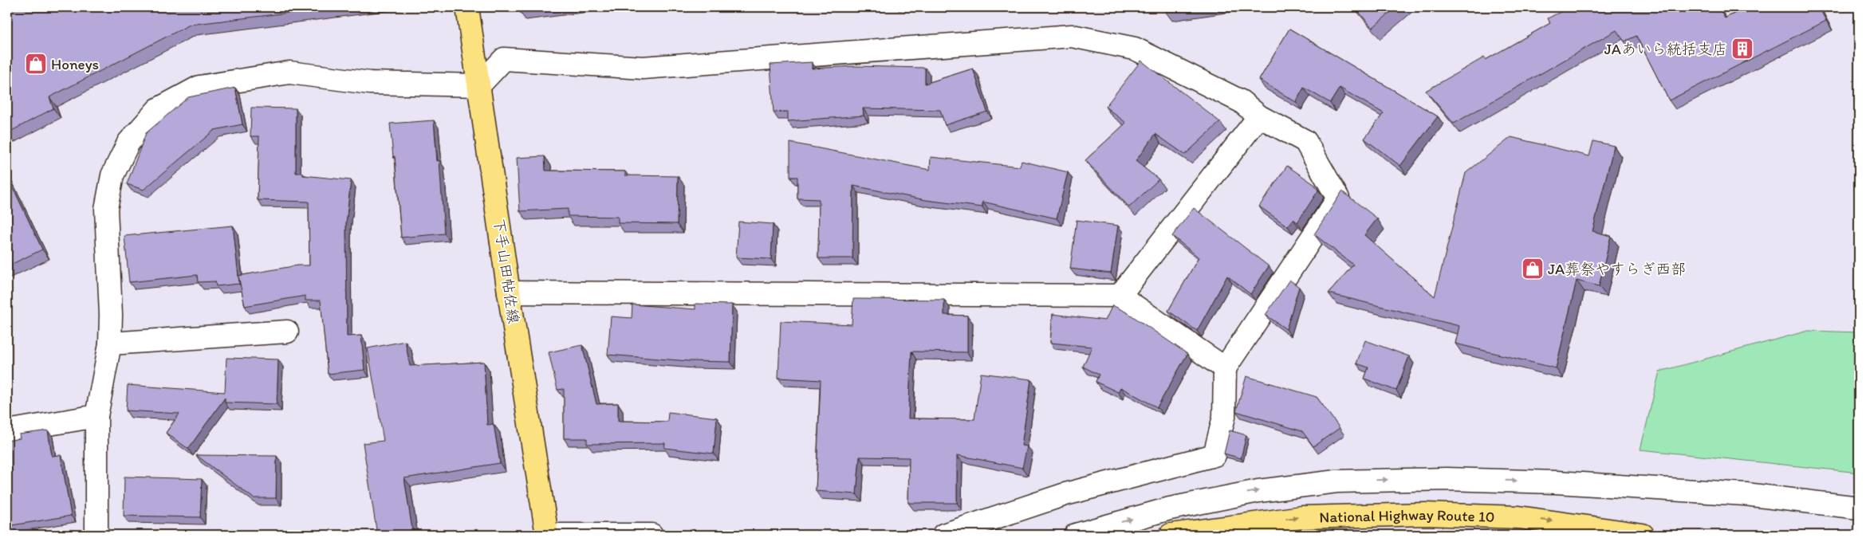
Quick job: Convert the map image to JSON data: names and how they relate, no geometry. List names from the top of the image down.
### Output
{
  "streets": {
    "main road": ["下手山田帖佐線", "National Highway Route 10"]
  },
  "one_way": ["National Highway Route 10"],
  "places": {
    "building": ["JAあいら統括支店"],
    "shop": ["Honeys", "JA葬祭やすらぎ西部"]
  }
}
